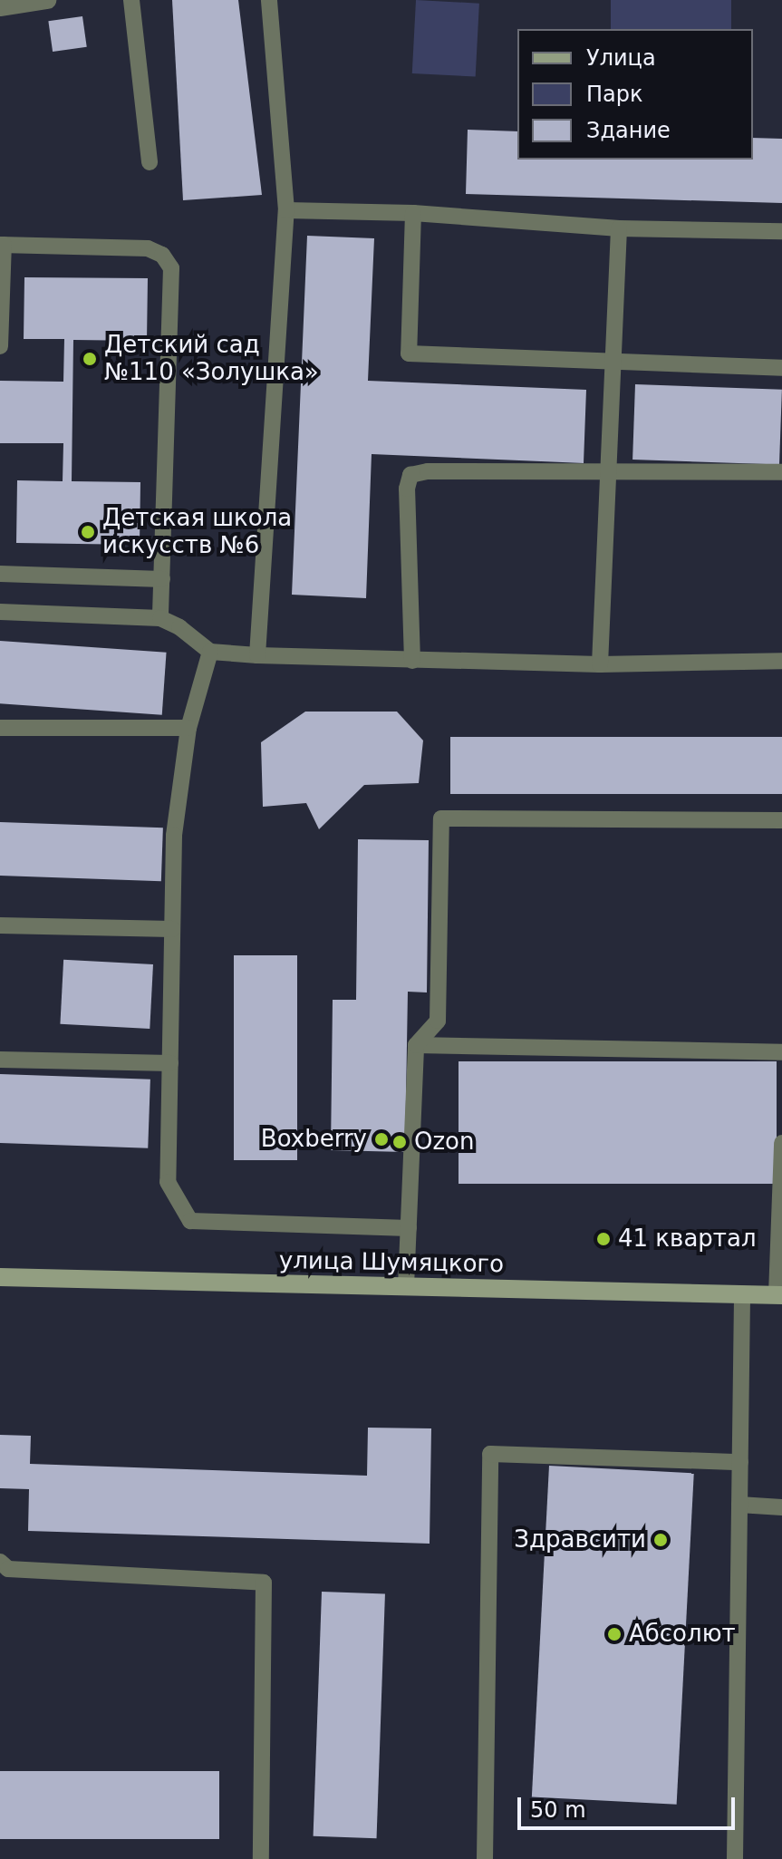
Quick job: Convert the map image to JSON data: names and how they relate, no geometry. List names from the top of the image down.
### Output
{
  "streets": {
    "main road": ["улица Шумяцкого"]
  },
  "places": [
    "Детский сад №110 «Золушка»",
    "Детская школа искусств №6",
    "Boxberry",
    "Ozon",
    "41 квартал",
    "Здравсити",
    "Абсолют"
  ],
  "legend": ["Улица", "Парк", "Здание"],
  "scale_bar": "50 m"
}
